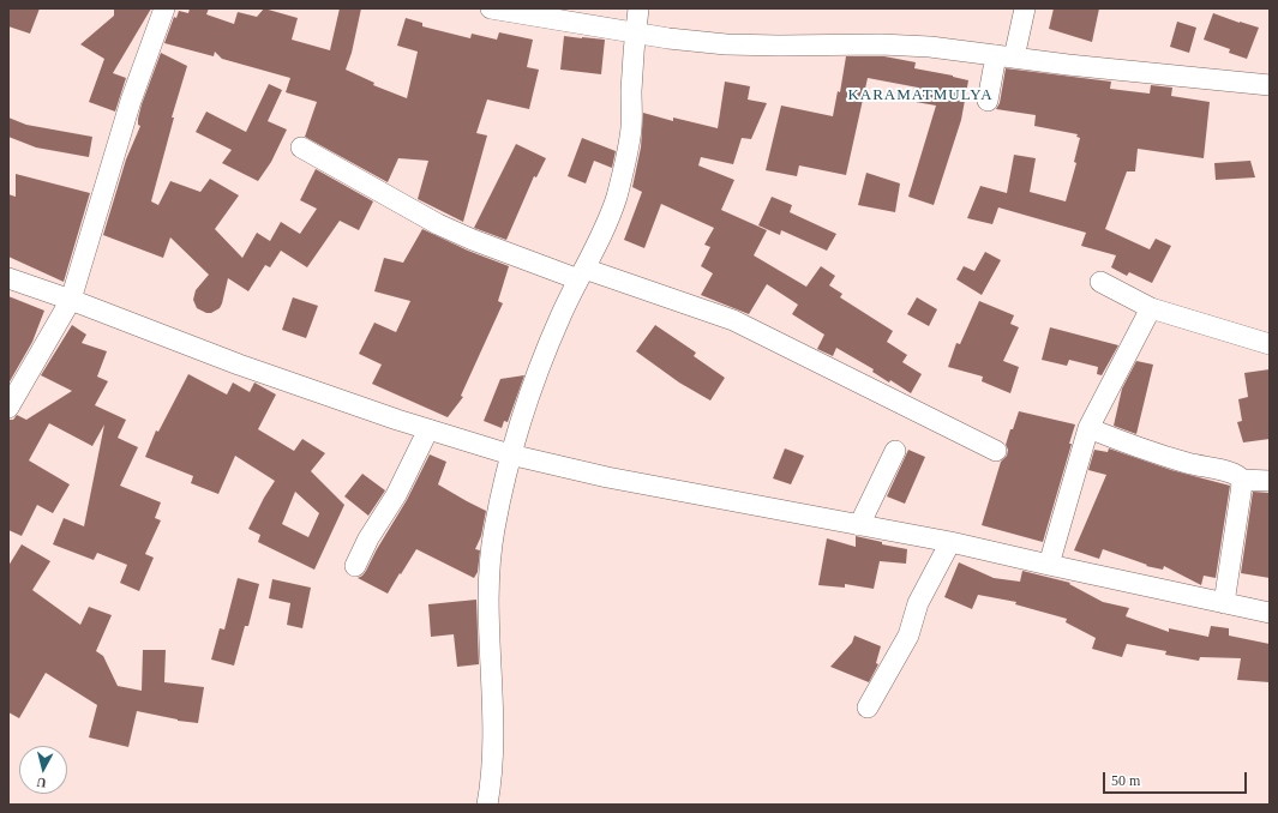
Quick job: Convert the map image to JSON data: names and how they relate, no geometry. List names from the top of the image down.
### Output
{
  "districts": ["KARAMATMULYA"],
  "scale_bar": "50 m",
  "north": "bottom"
}
